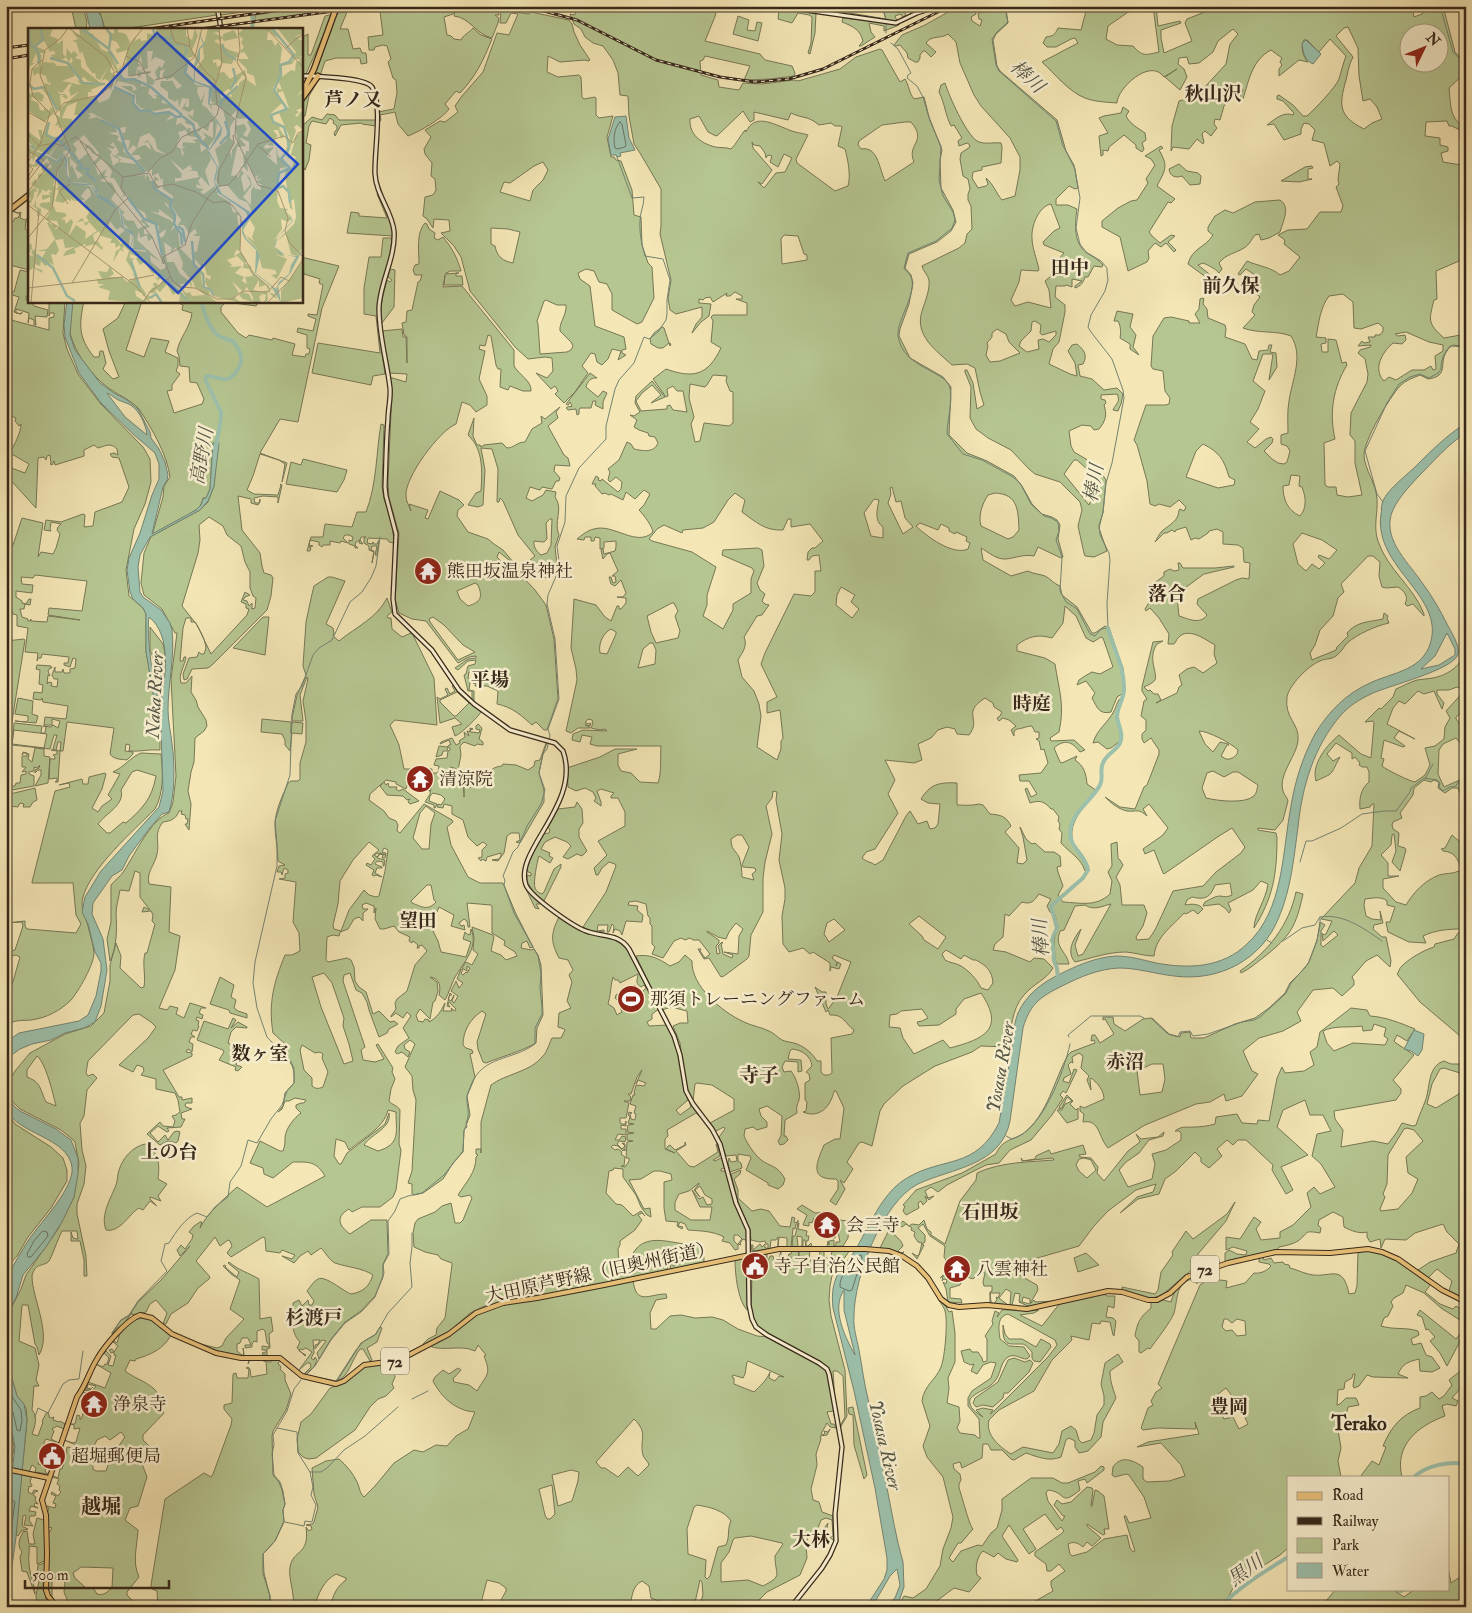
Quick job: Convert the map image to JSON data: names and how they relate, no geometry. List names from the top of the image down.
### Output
{
  "streets": {
    "main road": ["72", "大田原芦野線（旧奥州街道）"]
  },
  "districts": [
    "秋山沢",
    "芦ノ又",
    "田中",
    "前久保",
    "落合",
    "平場",
    "時庭",
    "望田",
    "数ヶ室",
    "赤沼",
    "寺子",
    "上の台",
    "石田坂",
    "杉渡戸",
    "豊岡",
    "Terako",
    "越堀",
    "大林"
  ],
  "water": [
    "棒川",
    "高野川",
    "Naka River",
    "Yosasa River",
    "黒川"
  ],
  "places": {
    "temple": [
      "熊田坂温泉神社",
      "清涼院",
      "会三寺",
      "八雲神社",
      "浄泉寺"
    ],
    "sports": ["那須トレーニングファーム"],
    "public building": ["寺子自治公民館", "超堀郵便局"]
  },
  "legend": [
    "Road",
    "Railway",
    "Park",
    "Water"
  ],
  "scale_bar": "500 m",
  "north": "top right"
}
